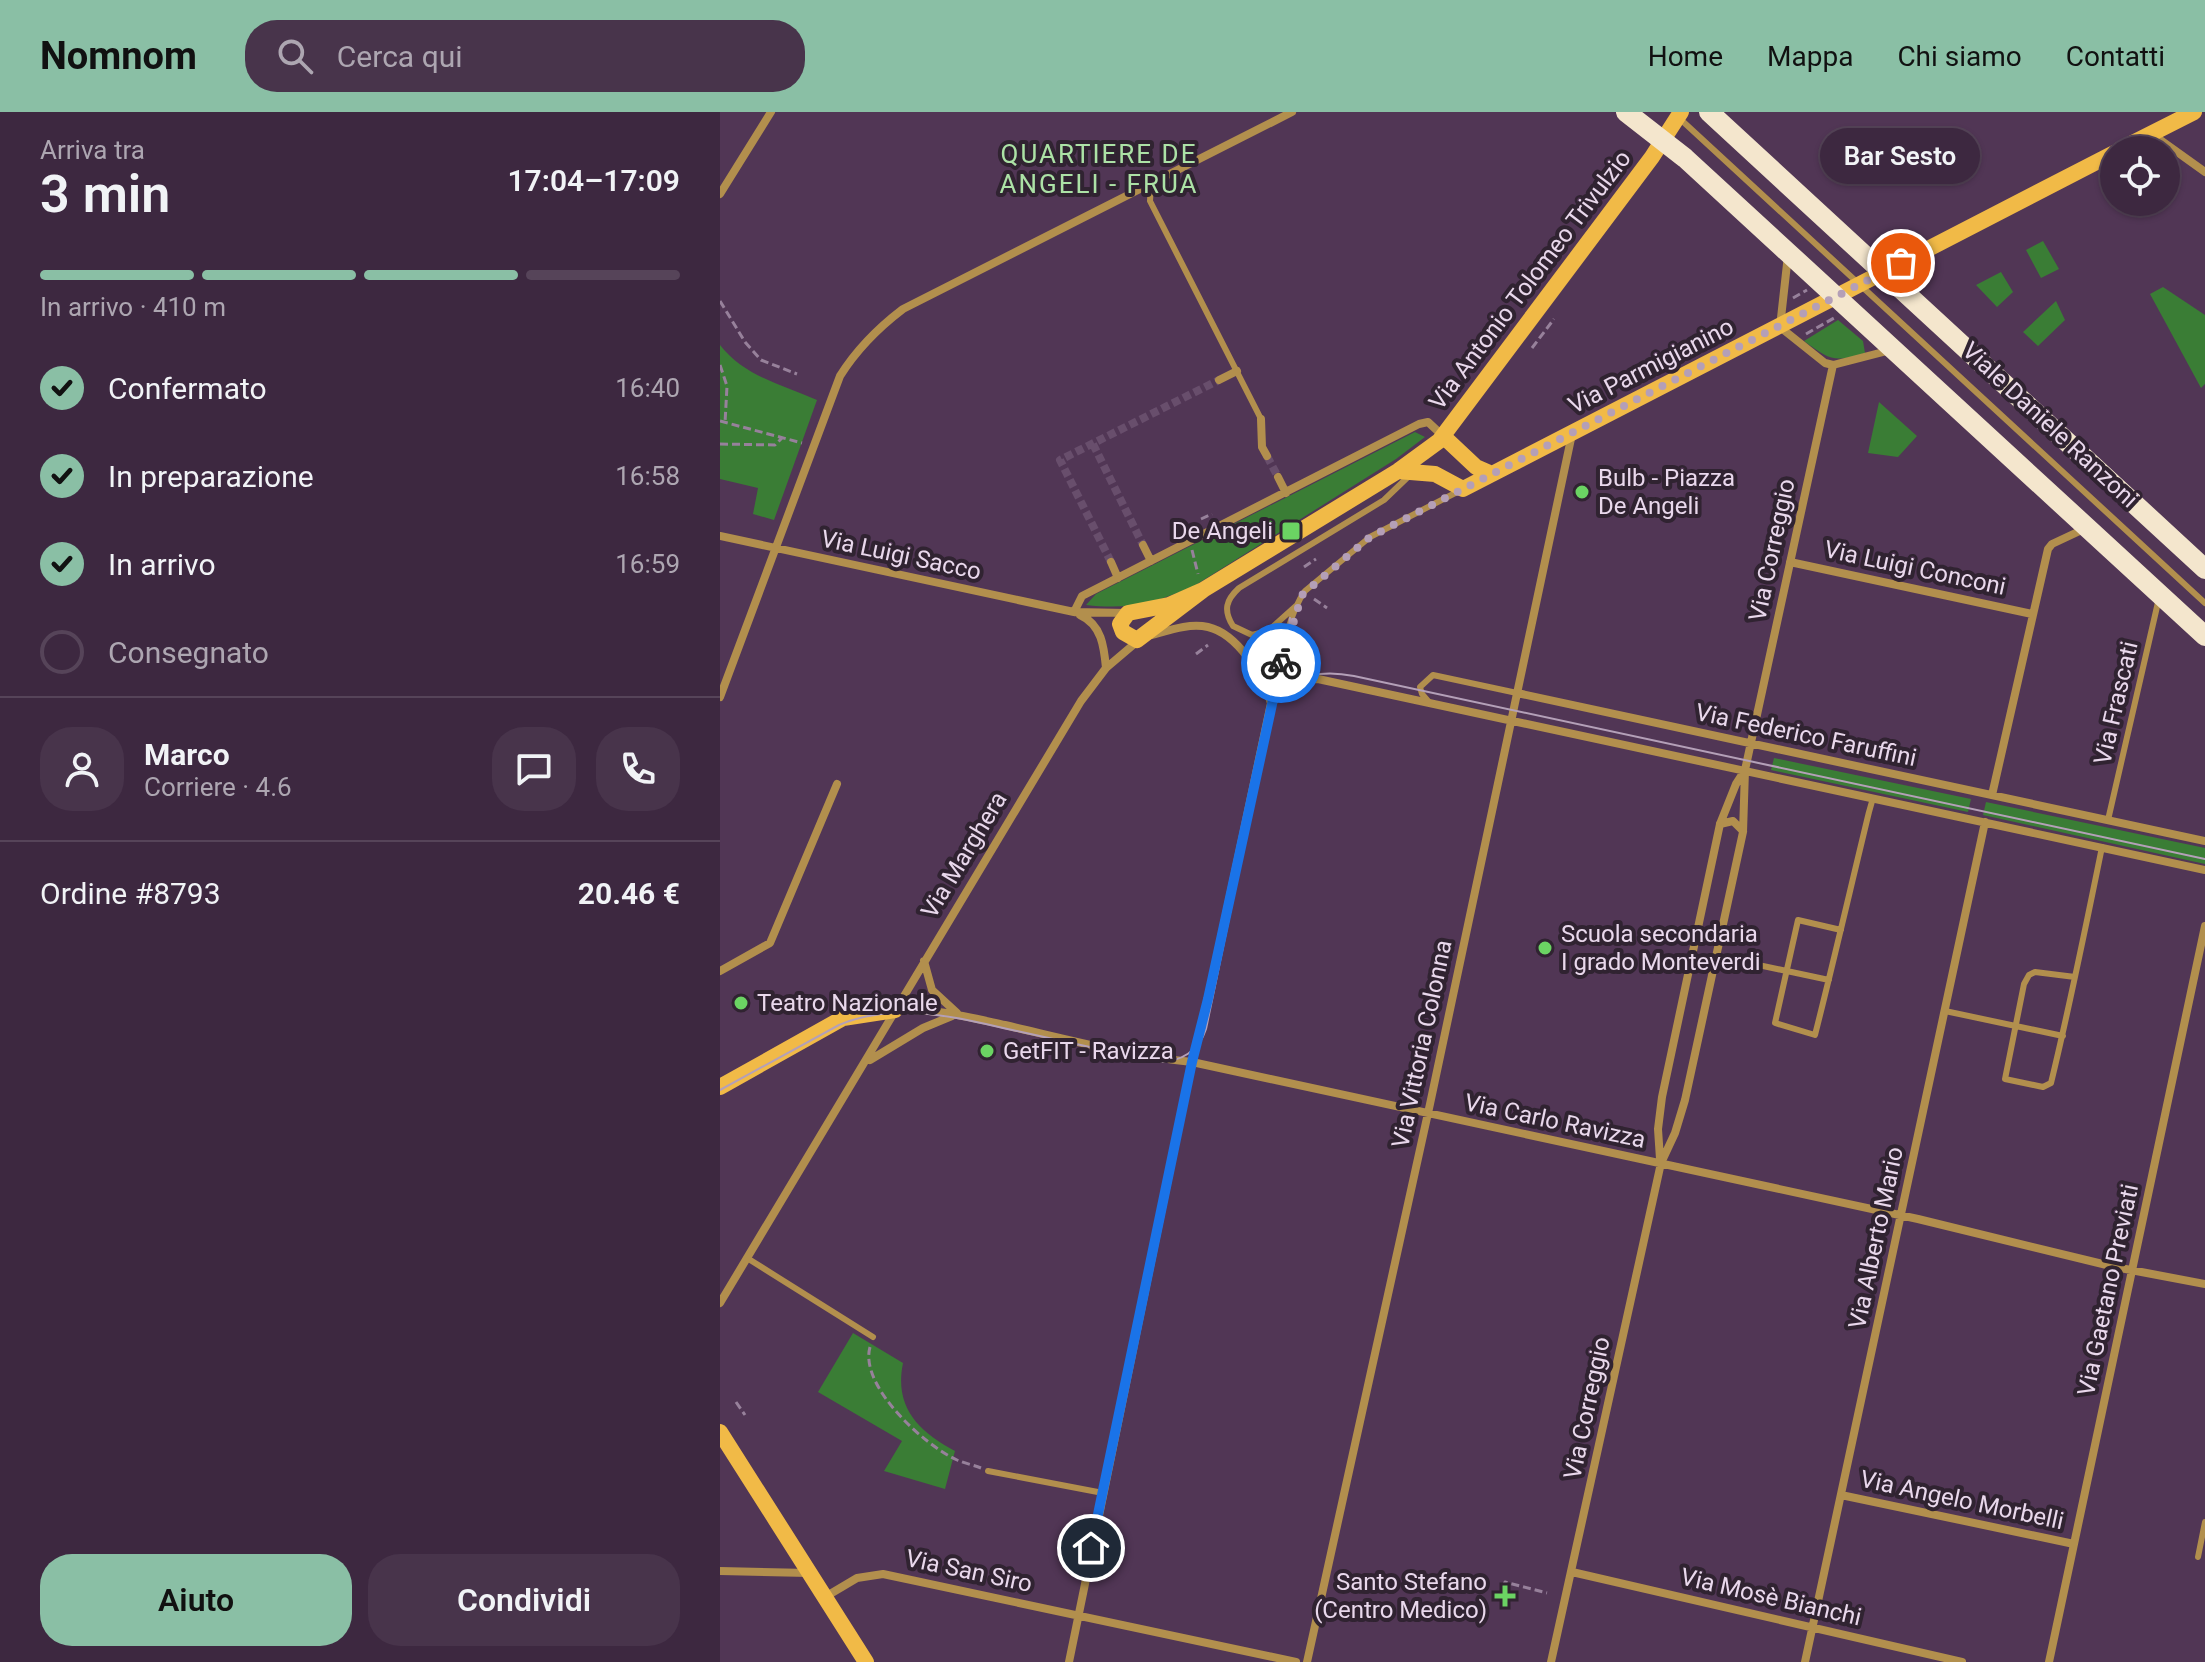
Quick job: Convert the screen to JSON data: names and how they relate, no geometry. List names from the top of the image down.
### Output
{
  "streets": {
    "main road": ["Viale Daniele Ranzoni"],
    "street": [
      "Via Antonio Tolomeo Trivulzio",
      "Via Parmigianino",
      "Via Correggio",
      "Via Luigi Sacco",
      "Via Luigi Conconi",
      "Via Federico Faruffini",
      "Via Marghera",
      "Via Vittoria Colonna",
      "Via Carlo Ravizza",
      "Via Alberto Mario",
      "Via Gaetano Previati",
      "Via Angelo Morbelli",
      "Via San Siro",
      "Via Mosè Bianchi"
    ],
    "lane": ["Via Frascati"]
  },
  "crossings": [
    ["Via Antonio Tolomeo Trivulzio", "Viale Daniele Ranzoni"],
    ["Via Parmigianino", "Viale Daniele Ranzoni"],
    ["Via Parmigianino", "Via Vittoria Colonna"],
    ["Viale Daniele Ranzoni", "Via Frascati"],
    ["Via Correggio", "Via Luigi Conconi"],
    ["Via Correggio", "Via Federico Faruffini"],
    ["Via Correggio", "Via Carlo Ravizza"],
    ["Via Correggio", "Via Mosè Bianchi"],
    ["Via Frascati", "Via Federico Faruffini"],
    ["Via Federico Faruffini", "Via Vittoria Colonna"],
    ["Via Federico Faruffini", "Via Alberto Mario"],
    ["Via Marghera", "Via Carlo Ravizza"],
    ["Via Vittoria Colonna", "Via Carlo Ravizza"],
    ["Via Carlo Ravizza", "Via Alberto Mario"],
    ["Via Carlo Ravizza", "Via Gaetano Previati"],
    ["Via Alberto Mario", "Via Angelo Morbelli"],
    ["Via Alberto Mario", "Via Mosè Bianchi"],
    ["Via Gaetano Previati", "Via Angelo Morbelli"]
  ],
  "districts": ["QUARTIERE DE ANGELI - FRUA"],
  "places": {
    "other": [
      "Bar Sesto",
      "Bulb - Piazza De Angeli",
      "Scuola secondaria I grado Monteverdi",
      "Teatro Nazionale",
      "GetFIT - Ravizza"
    ],
    "transit": ["De Angeli"],
    "health": ["Santo Stefano (Centro Medico)"]
  },
  "page": {
    "header": "Nomnom",
    "search": "Cerca qui",
    "nav": [
      "Home",
      "Mappa",
      "Chi siamo",
      "Contatti"
    ],
    "heading": ["3 min", "Arriva tra", "17:04–17:09"],
    "panel": [
      "Marco",
      "Corriere · 4.6",
      "Ordine #8793",
      "20.46 €"
    ],
    "bubble": "Bar Sesto",
    "bar": "In arrivo · 410 m",
    "list": [
      ["Confermato", "16:40"],
      ["In preparazione", "16:58"],
      ["In arrivo", "16:59"],
      "Consegnato"
    ],
    "buttons": ["Aiuto", "Condividi"]
  }
}
